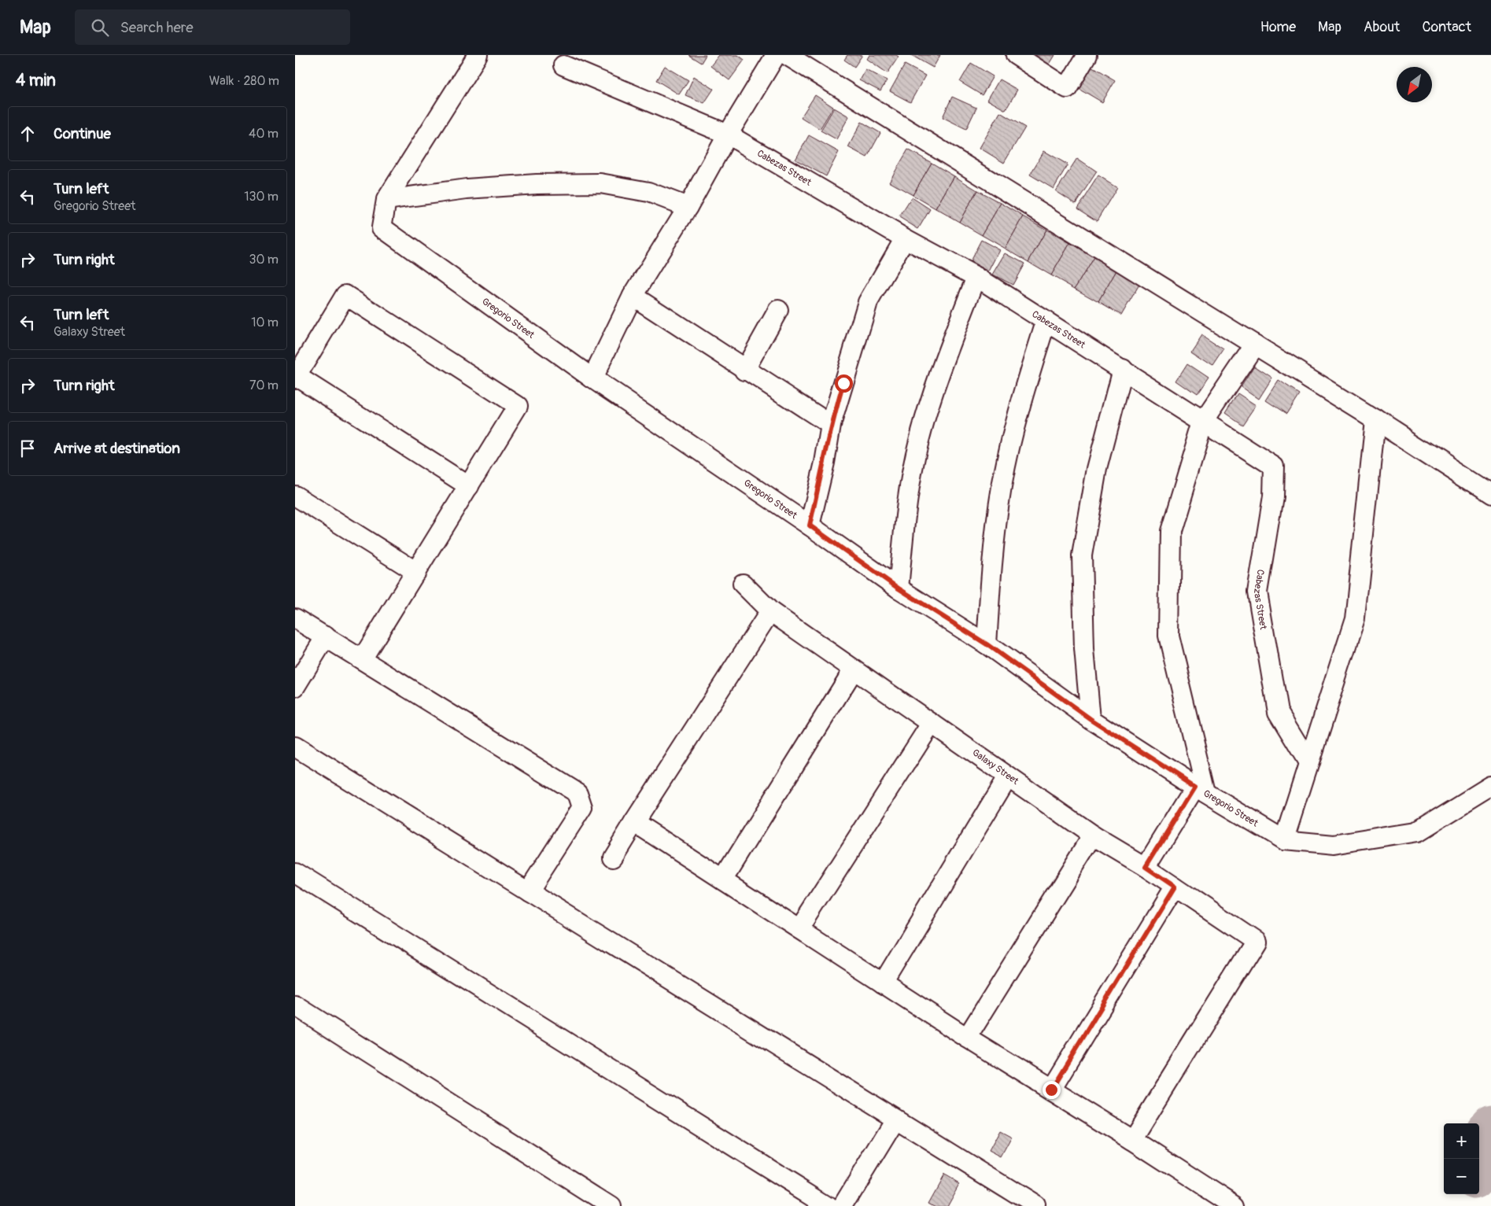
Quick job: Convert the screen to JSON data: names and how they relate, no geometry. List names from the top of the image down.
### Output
{
  "streets": {
    "street": ["Cabezas Street", "Gregorio Street", "Galaxy Street"]
  },
  "north": "bottom left",
  "page": {
    "header": "Map",
    "search": "Search here",
    "nav": [
      "Home",
      "Map",
      "About",
      "Contact"
    ],
    "heading": ["4 min", "Walk · 280 m"],
    "list": [
      ["Continue", "40 m"],
      ["Turn left", "Gregorio Street", "130 m"],
      ["Turn right", "30 m"],
      ["Turn left", "Galaxy Street", "10 m"],
      ["Turn right", "70 m"],
      "Arrive at destination"
    ],
    "map_buttons": ["+", "−"]
  }
}
